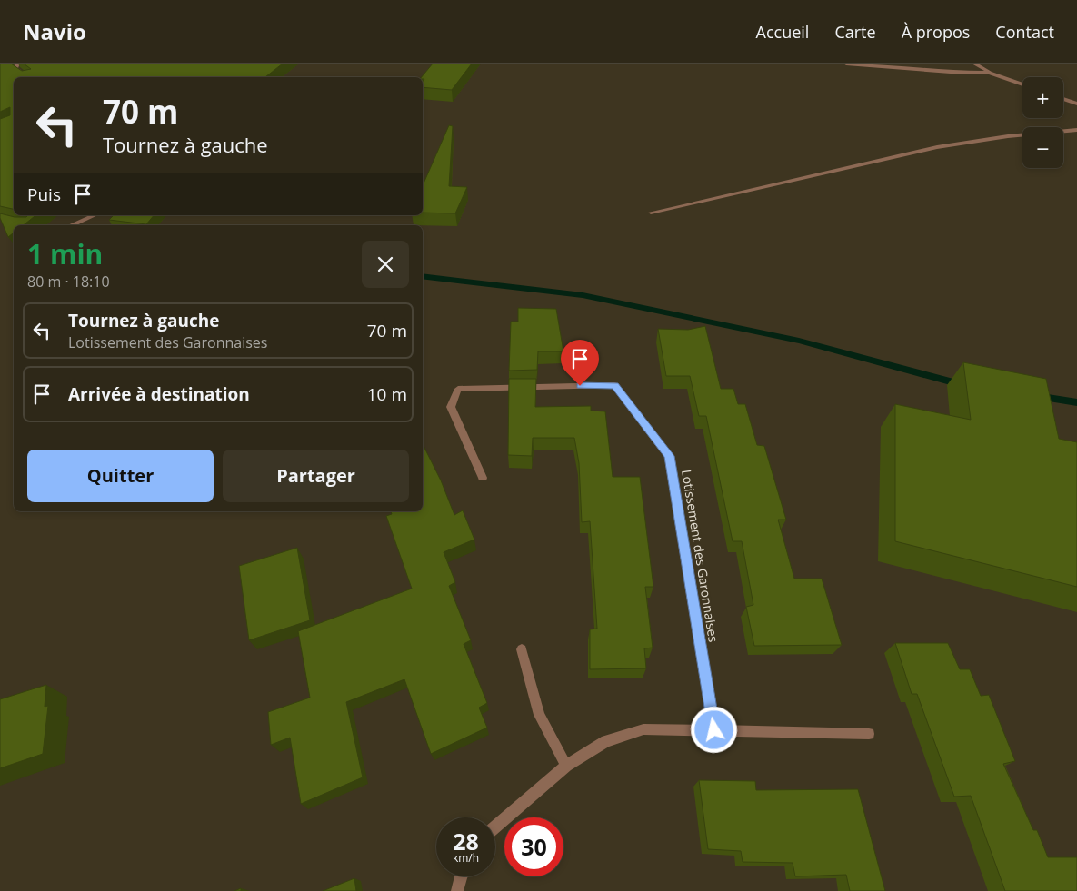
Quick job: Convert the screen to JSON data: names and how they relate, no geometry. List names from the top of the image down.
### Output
{
  "streets": {
    "street": ["Lotissement des Garonnaises"]
  },
  "page": {
    "header": "Navio",
    "nav": [
      "Accueil",
      "Carte",
      "À propos",
      "Contact"
    ],
    "map_buttons": ["+", "−"],
    "turn": ["70 m", "Tournez à gauche"],
    "then": "Puis",
    "heading": ["1 min", "80 m · 18:10"],
    "list": [
      {
        "name": "Tournez à gauche",
        "note": "Lotissement des Garonnaises",
        "value": "70 m"
      },
      {
        "name": "Arrivée à destination",
        "value": "10 m"
      }
    ],
    "buttons": ["Quitter", "Partager"],
    "speed": "28 km/h",
    "limit": "30"
  }
}
